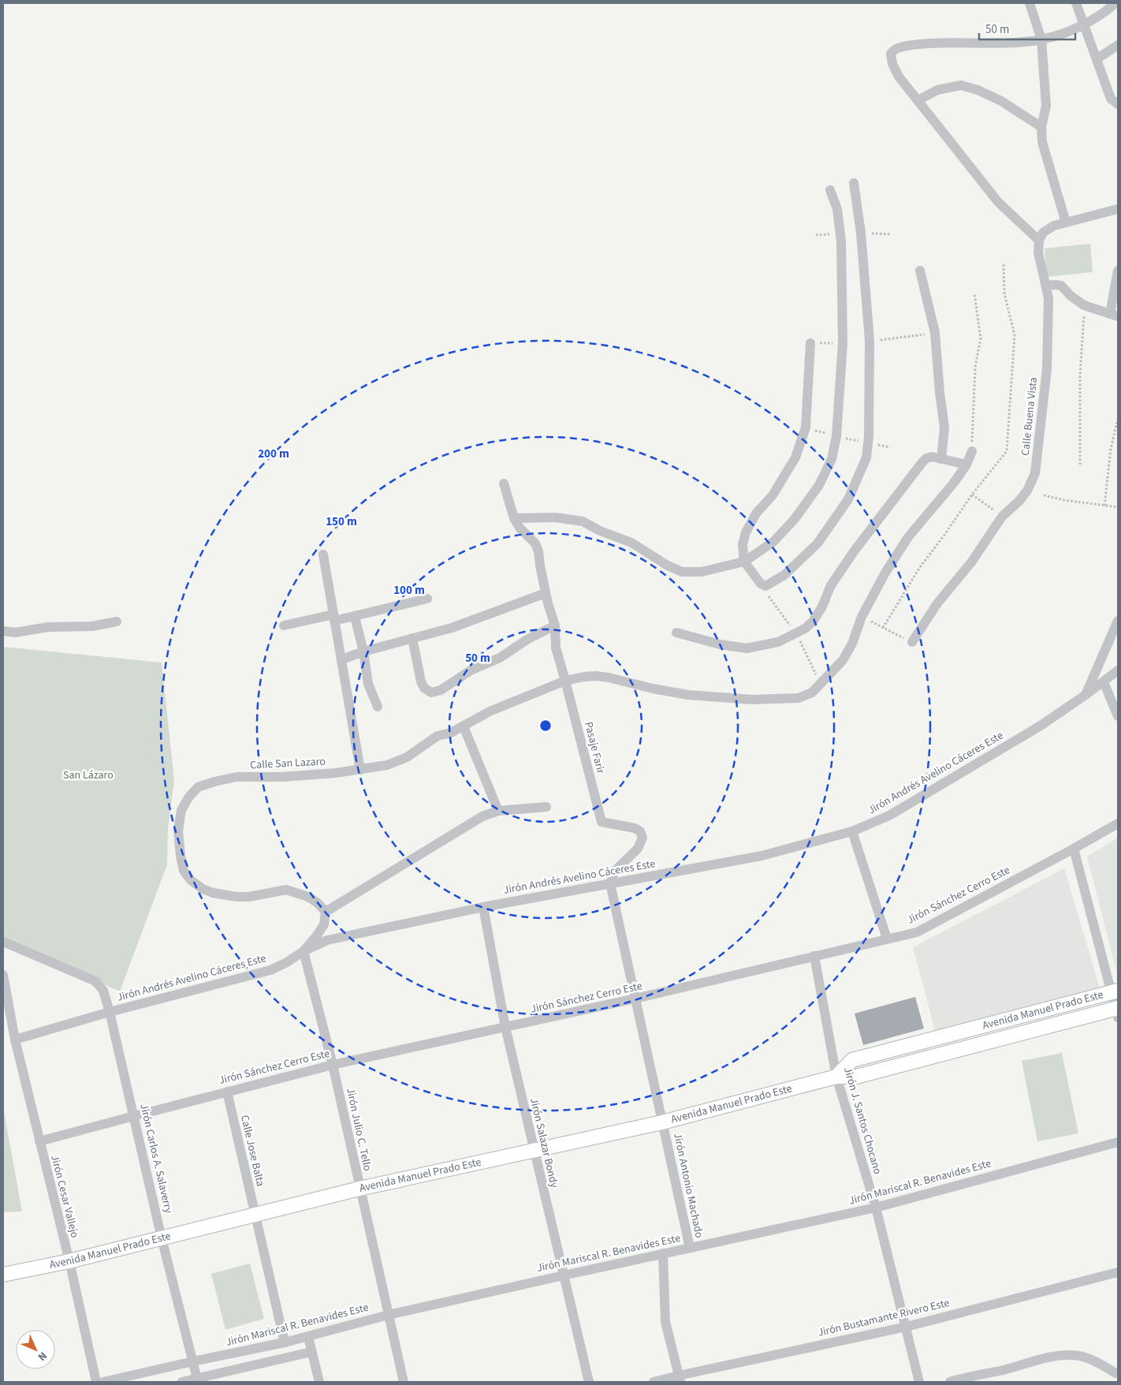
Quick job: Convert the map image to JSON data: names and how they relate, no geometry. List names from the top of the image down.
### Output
{
  "streets": {
    "street": [
      "Calle Buena Vista",
      "Pasaje Farir",
      "Calle San Lazaro",
      "Jirón Andrés Avelino Cáceres Este",
      "Jirón Sánchez Cerro Este",
      "Avenida Manuel Prado Este",
      "Jirón J. Santos Chocano",
      "Jirón Julio C. Tello",
      "Jirón Salazar Bondy",
      "Calle Jose Balta",
      "Jirón Carlos A. Salaverry",
      "Jirón Mariscal R. Benavides Este",
      "Jirón Antonio Machado",
      "Jirón Cesar Vallejo",
      "Jirón Bustamante Rivero Este"
    ]
  },
  "crossings": [
    ["Pasaje Farir", "Calle San Lazaro"],
    ["Pasaje Farir", "Jirón Andrés Avelino Cáceres Este"],
    ["Pasaje Farir", "Jirón Antonio Machado"],
    ["Jirón Andrés Avelino Cáceres Este", "Jirón Julio C. Tello"],
    ["Jirón Andrés Avelino Cáceres Este", "Jirón Salazar Bondy"],
    ["Jirón Andrés Avelino Cáceres Este", "Jirón Carlos A. Salaverry"],
    ["Jirón Andrés Avelino Cáceres Este", "Jirón Antonio Machado"],
    ["Jirón Andrés Avelino Cáceres Este", "Jirón Cesar Vallejo"],
    ["Jirón Sánchez Cerro Este", "Jirón J. Santos Chocano"],
    ["Jirón Sánchez Cerro Este", "Jirón Julio C. Tello"],
    ["Jirón Sánchez Cerro Este", "Jirón Salazar Bondy"],
    ["Jirón Sánchez Cerro Este", "Calle Jose Balta"],
    ["Jirón Sánchez Cerro Este", "Jirón Carlos A. Salaverry"],
    ["Jirón Sánchez Cerro Este", "Jirón Antonio Machado"],
    ["Jirón Sánchez Cerro Este", "Jirón Cesar Vallejo"],
    ["Avenida Manuel Prado Este", "Jirón J. Santos Chocano"],
    ["Avenida Manuel Prado Este", "Jirón Julio C. Tello"],
    ["Avenida Manuel Prado Este", "Jirón Salazar Bondy"],
    ["Avenida Manuel Prado Este", "Calle Jose Balta"],
    ["Avenida Manuel Prado Este", "Jirón Carlos A. Salaverry"],
    ["Avenida Manuel Prado Este", "Jirón Antonio Machado"],
    ["Avenida Manuel Prado Este", "Jirón Cesar Vallejo"],
    ["Jirón J. Santos Chocano", "Jirón Mariscal R. Benavides Este"],
    ["Jirón J. Santos Chocano", "Jirón Bustamante Rivero Este"],
    ["Jirón Julio C. Tello", "Jirón Mariscal R. Benavides Este"],
    ["Jirón Salazar Bondy", "Jirón Mariscal R. Benavides Este"],
    ["Calle Jose Balta", "Jirón Mariscal R. Benavides Este"],
    ["Jirón Carlos A. Salaverry", "Jirón Mariscal R. Benavides Este"],
    ["Jirón Mariscal R. Benavides Este", "Jirón Antonio Machado"]
  ],
  "parks": ["San Lázaro"],
  "scale_bar": "50 m",
  "north": "bottom right",
  "rings": [
    "200 m",
    "150 m",
    "100 m",
    "50 m"
  ]
}
